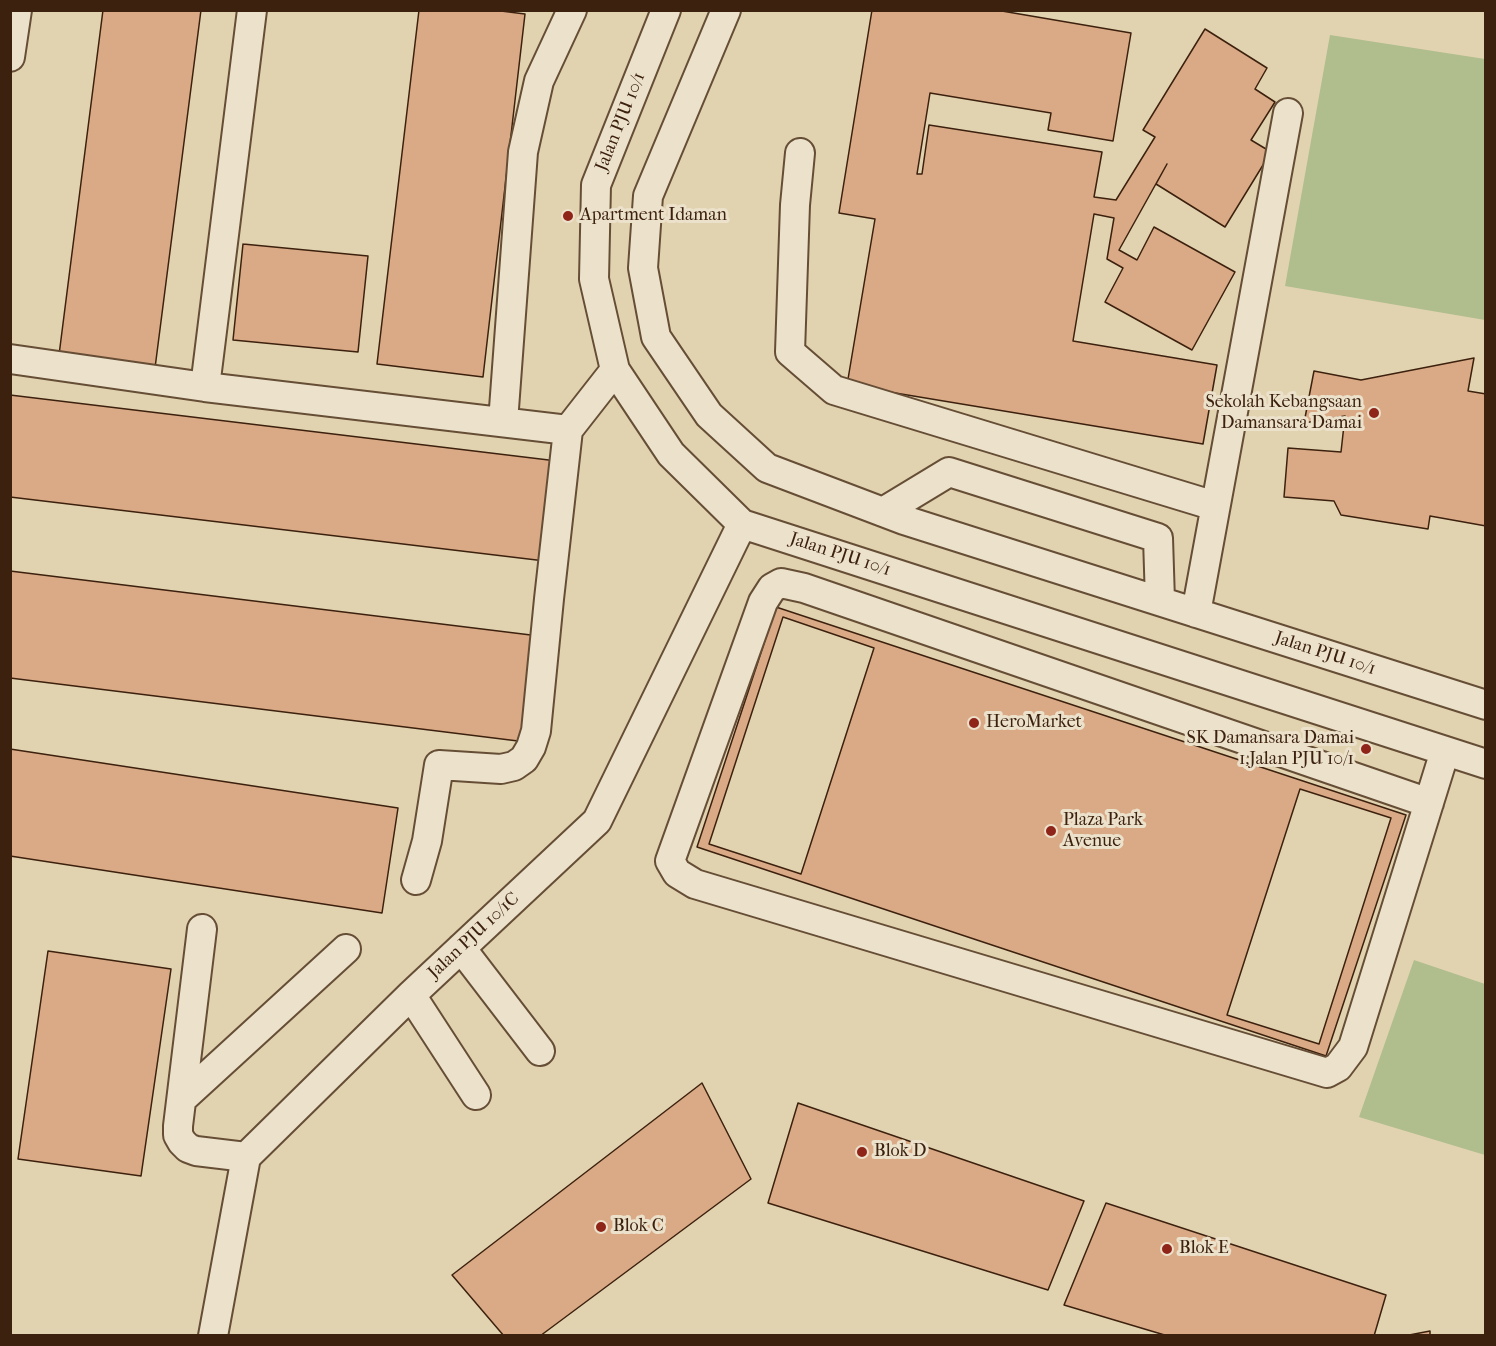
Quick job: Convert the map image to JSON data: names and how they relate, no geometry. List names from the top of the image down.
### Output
{
  "streets": {
    "street": ["Jalan PJU 10/1", "Jalan PJU 10/1C"]
  },
  "crossings": [
    ["Jalan PJU 10/1", "Jalan PJU 10/1C"]
  ],
  "places": [
    "Apartment Idaman",
    "Sekolah Kebangsaan Damansara Damai",
    "HeroMarket",
    "SK Damansara Damai 1,Jalan PJU 10/1",
    "Plaza Park Avenue",
    "Blok D",
    "Blok C",
    "Blok E"
  ]
}
